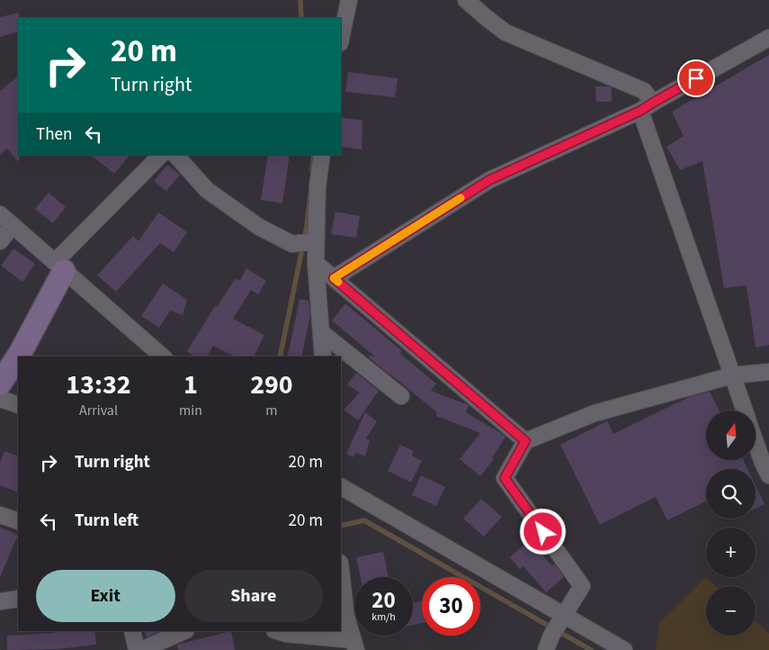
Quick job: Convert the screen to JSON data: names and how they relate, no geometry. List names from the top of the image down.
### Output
{
  "north": "top",
  "page": {
    "turn": ["20 m", "Turn right"],
    "then": "Then",
    "eta": [
      "13:32",
      "Arrival",
      "1",
      "min",
      "290",
      "m"
    ],
    "map_buttons": ["+", "−"],
    "list": [
      {
        "name": "Turn right",
        "value": "20 m"
      },
      {
        "name": "Turn left",
        "value": "20 m"
      }
    ],
    "buttons": ["Exit", "Share"],
    "speed": "20 km/h",
    "limit": "30"
  }
}
